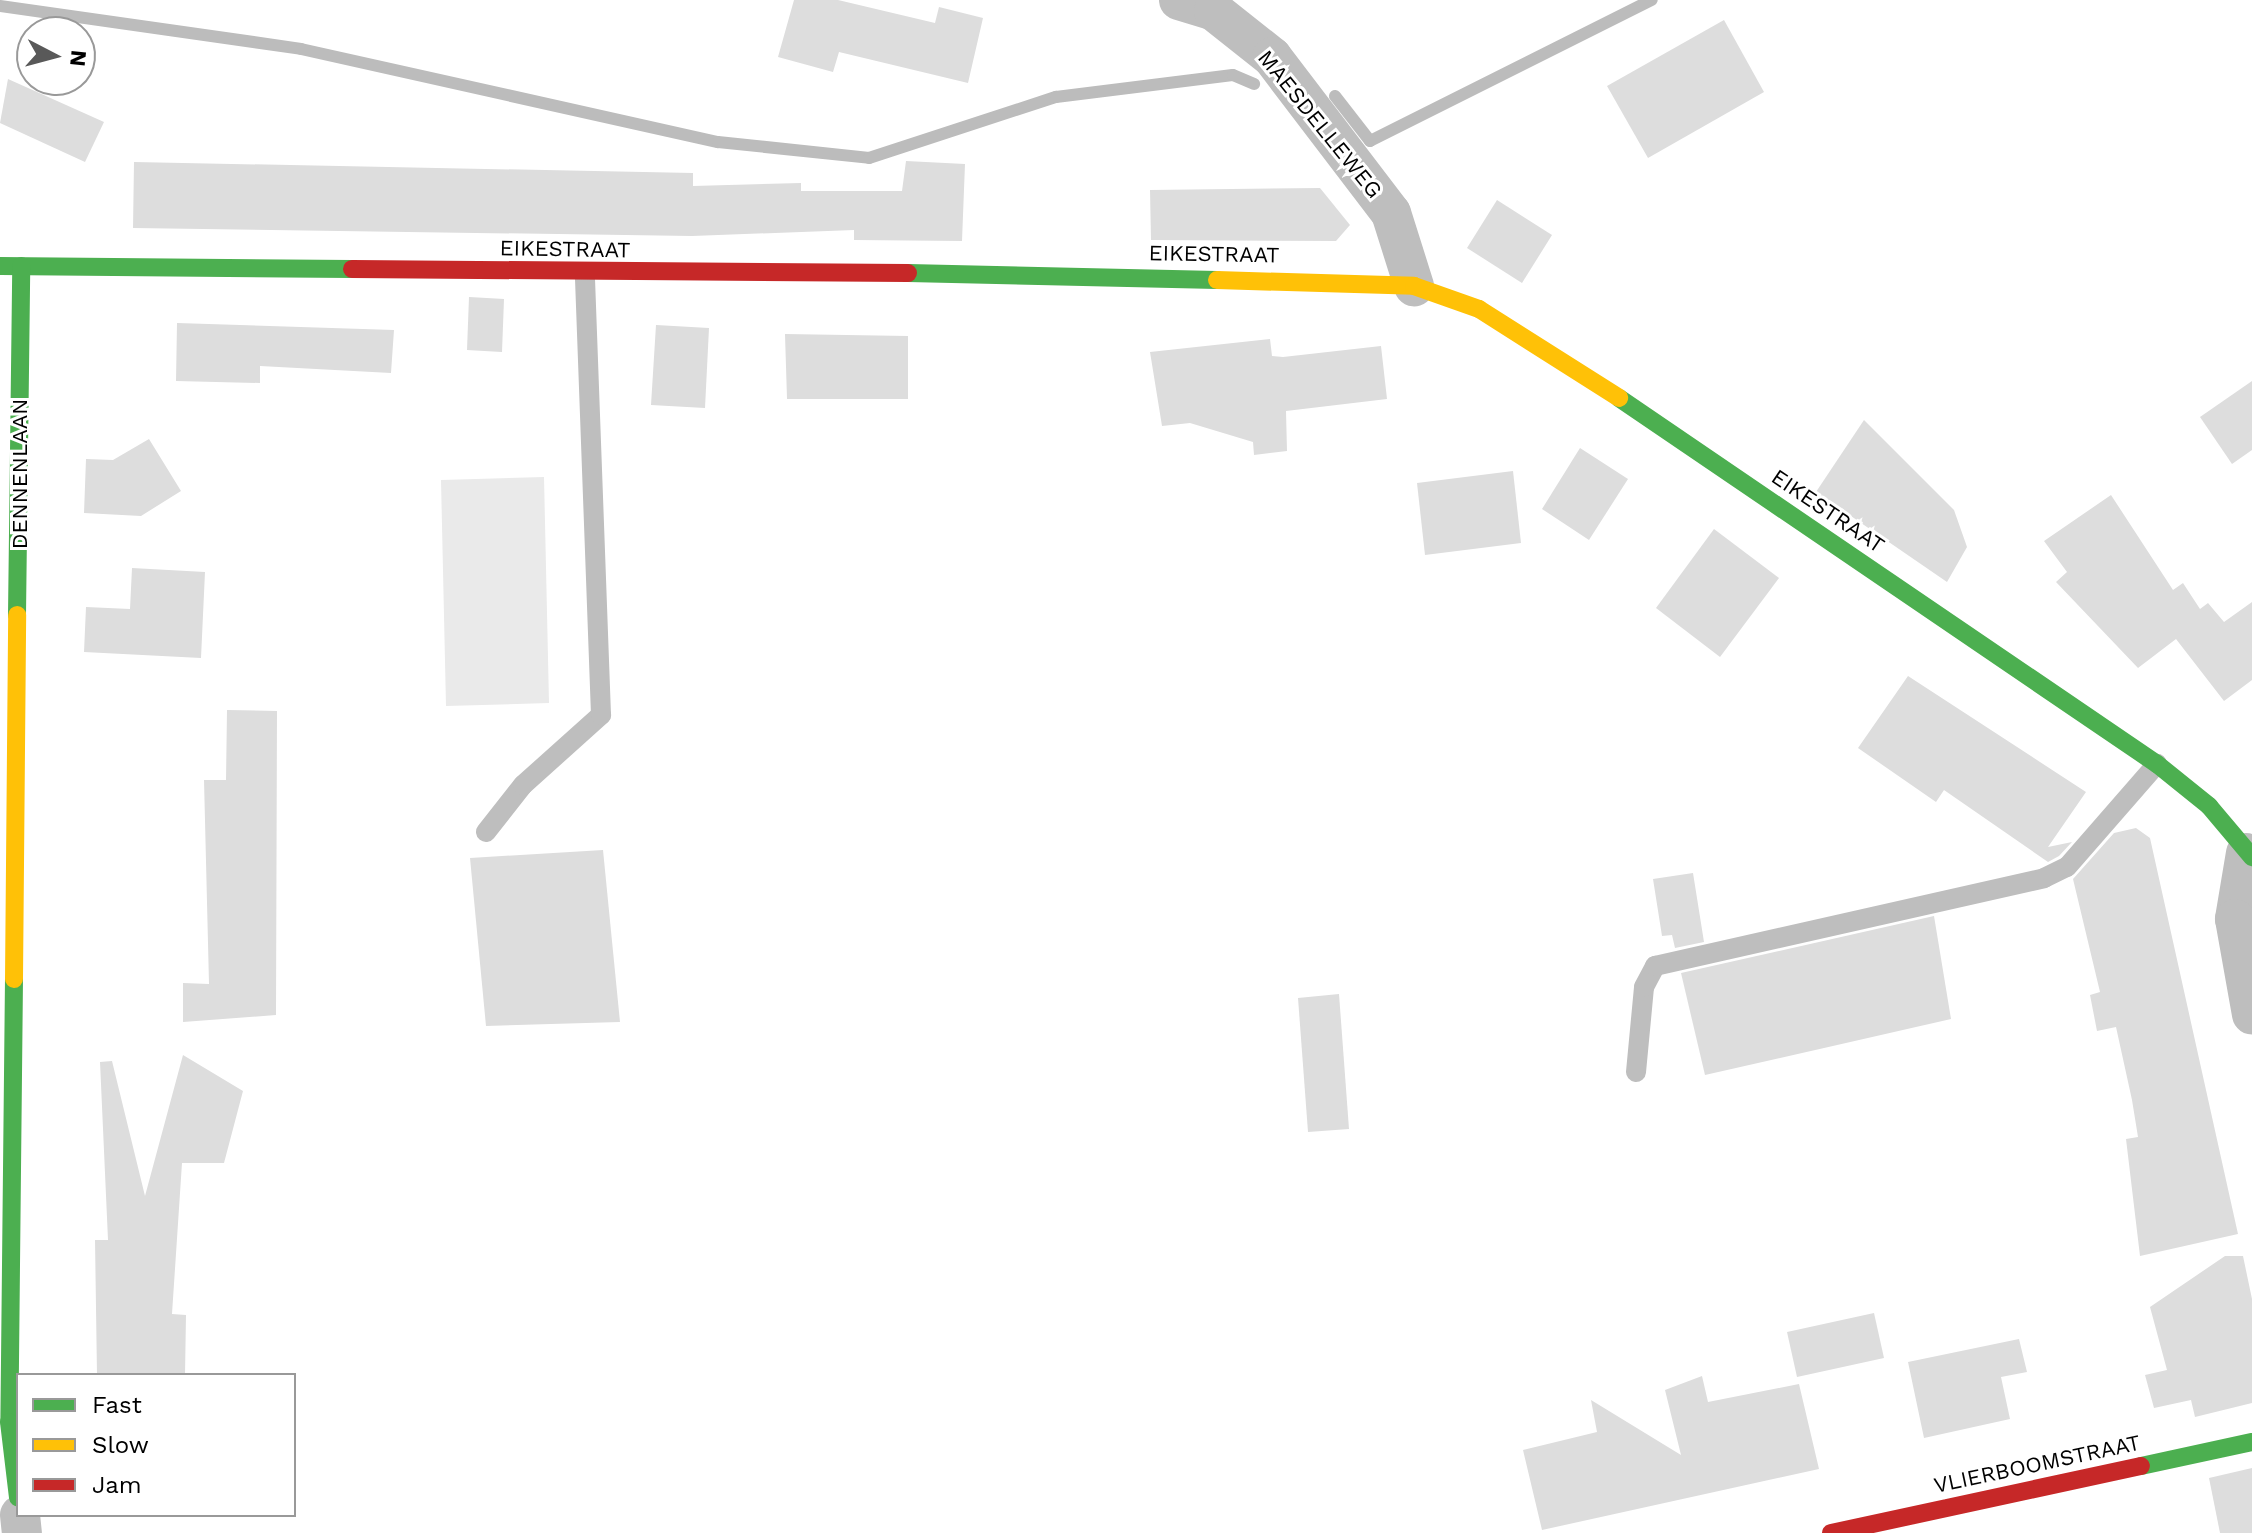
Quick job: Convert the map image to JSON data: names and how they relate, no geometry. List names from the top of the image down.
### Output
{
  "streets": {
    "street": [
      "MAESDELLEWEG",
      "EIKESTRAAT",
      "DENNENLAAN",
      "VLIERBOOMSTRAAT"
    ]
  },
  "crossings": [
    ["MAESDELLEWEG", "EIKESTRAAT"],
    ["EIKESTRAAT", "DENNENLAAN"]
  ],
  "legend": ["Fast", "Slow", "Jam"],
  "north": "right"
}
